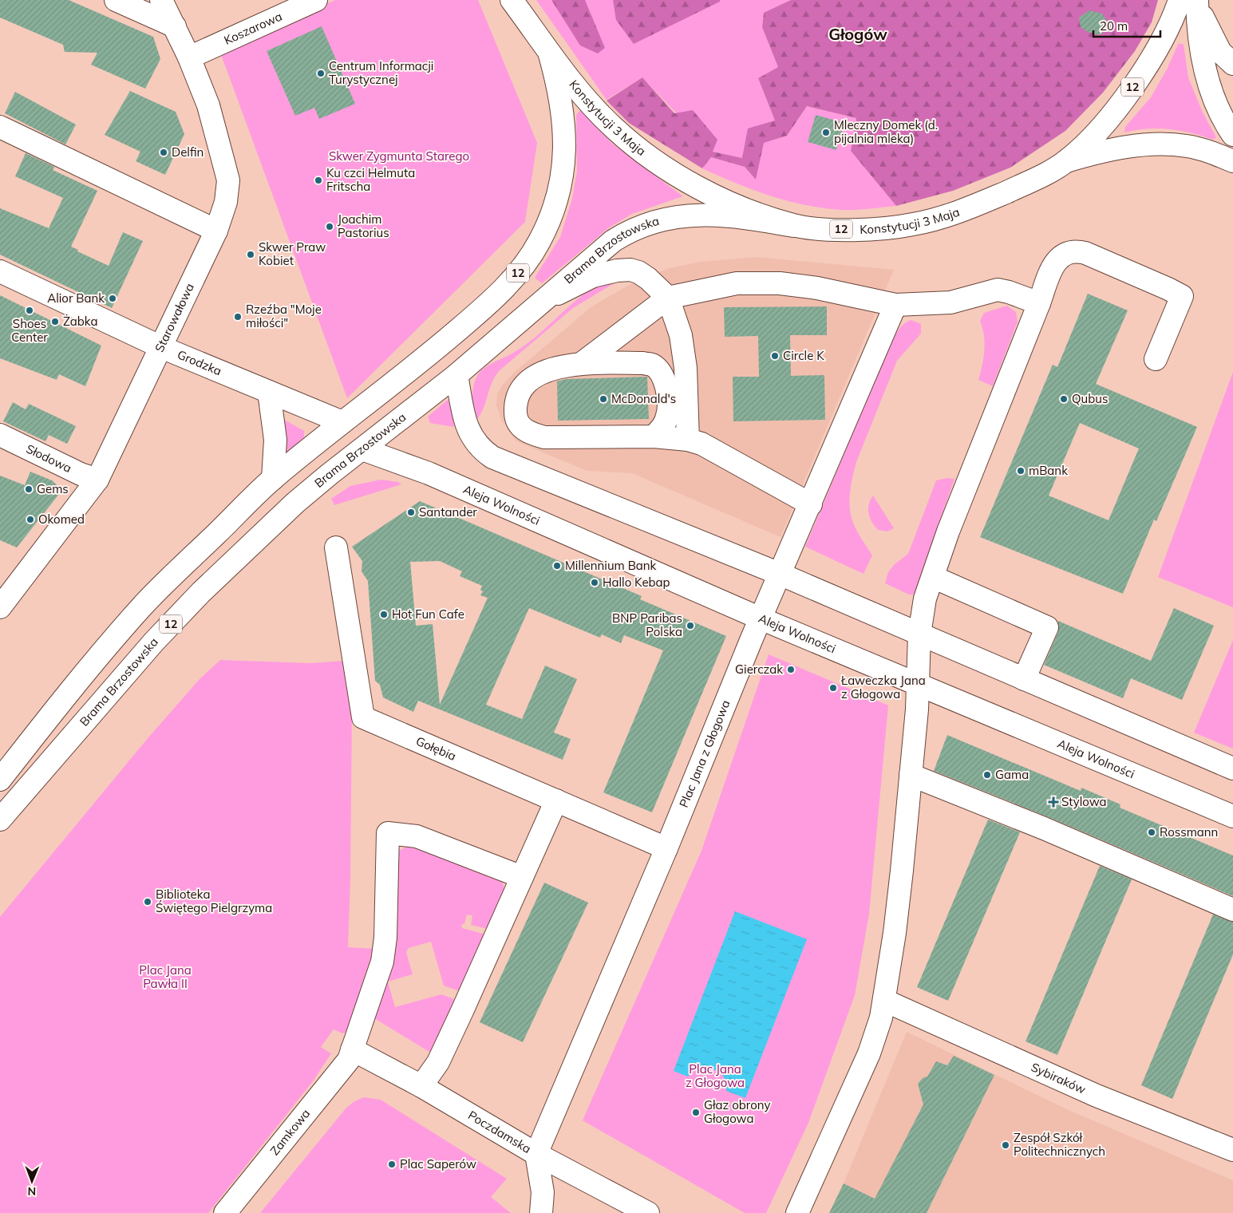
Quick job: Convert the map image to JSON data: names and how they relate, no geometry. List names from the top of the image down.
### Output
{
  "streets": {
    "street": [
      "Koszarowa",
      "12",
      "Konstytucji 3 Maja",
      "Brama Brzostowska",
      "Starowałowa",
      "Grodzka",
      "Słodowa",
      "Aleja Wolności",
      "Gołębia",
      "Plac Jana z Głogowa",
      "Sybiraków",
      "Zamkowa",
      "Poczdamska"
    ]
  },
  "crossings": [
    ["Koszarowa", "Starowałowa"],
    ["12", "Konstytucji 3 Maja"],
    ["12", "Grodzka"],
    ["Konstytucji 3 Maja", "Brama Brzostowska"],
    ["Brama Brzostowska", "Aleja Wolności"],
    ["Starowałowa", "Grodzka"],
    ["Starowałowa", "Słodowa"],
    ["Aleja Wolności", "Plac Jana z Głogowa"],
    ["Gołębia", "Plac Jana z Głogowa"],
    ["Plac Jana z Głogowa", "Poczdamska"],
    ["Zamkowa", "Poczdamska"]
  ],
  "districts": ["Głogów"],
  "parks": ["Skwer Zygmunta Starego", "Plac Jana Pawła II", "Plac Jana z Głogowa"],
  "places": {
    "other": [
      "Centrum Informacji Turystycznej",
      "Mleczny Domek (d. pijalnia mleka)",
      "Delfin",
      "Ku czci Helmuta Fritscha",
      "Joachim Pastorius",
      "Skwer Praw Kobiet",
      "Alior Bank",
      "Shoes Center",
      "Rzeźba \"Moje miłości\"",
      "Żabka",
      "Circle K",
      "McDonald's",
      "Qubus",
      "mBank",
      "Gems",
      "Santander",
      "Okomed",
      "Millennium Bank",
      "Hallo Kebap",
      "Hot Fun Cafe",
      "BNP Paribas Polska",
      "Gierczak",
      "Ławeczka Jana z Głogowa",
      "Gama",
      "Rossmann",
      "Biblioteka Świętego Pielgrzyma",
      "Głaz obrony Głogowa",
      "Zespół Szkół Politechnicznych",
      "Plac Saperów"
    ],
    "health": ["Stylowa"]
  },
  "scale_bar": "20 m",
  "north": "bottom"
}
